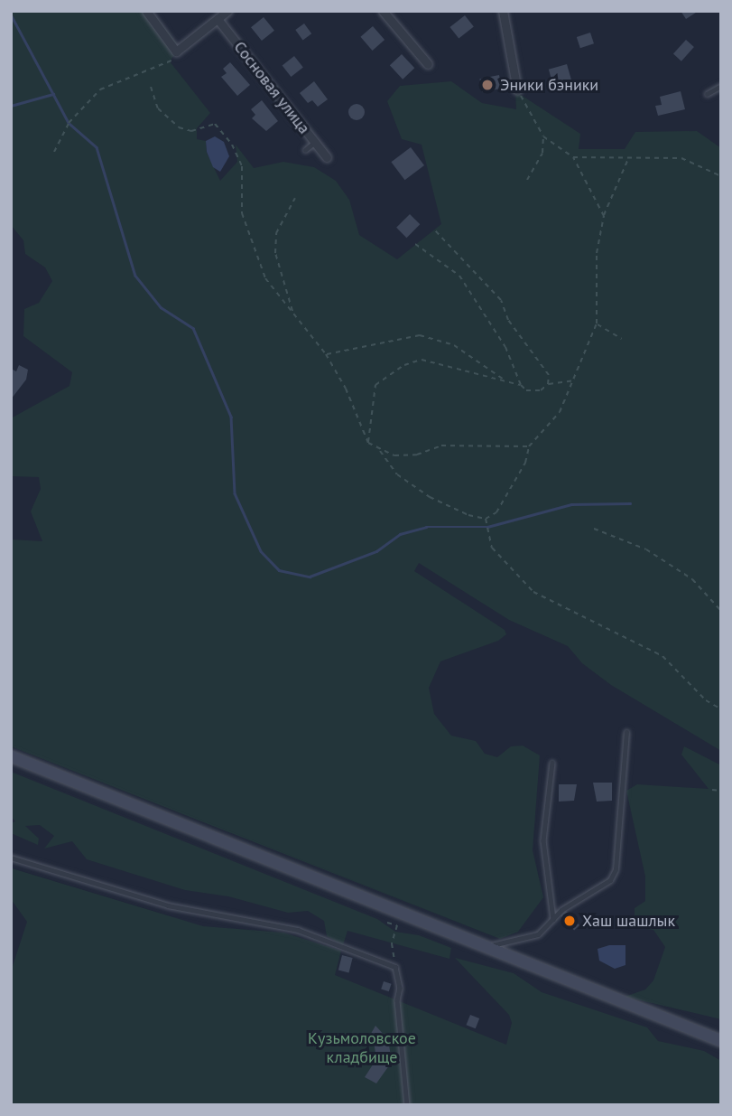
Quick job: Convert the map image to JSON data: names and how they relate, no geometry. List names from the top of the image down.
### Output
{
  "streets": {
    "street": ["Сосновая улица"]
  },
  "parks": ["Кузьмоловское кладбище"],
  "places": ["Эники бэники", "Хаш шашлык"]
}
